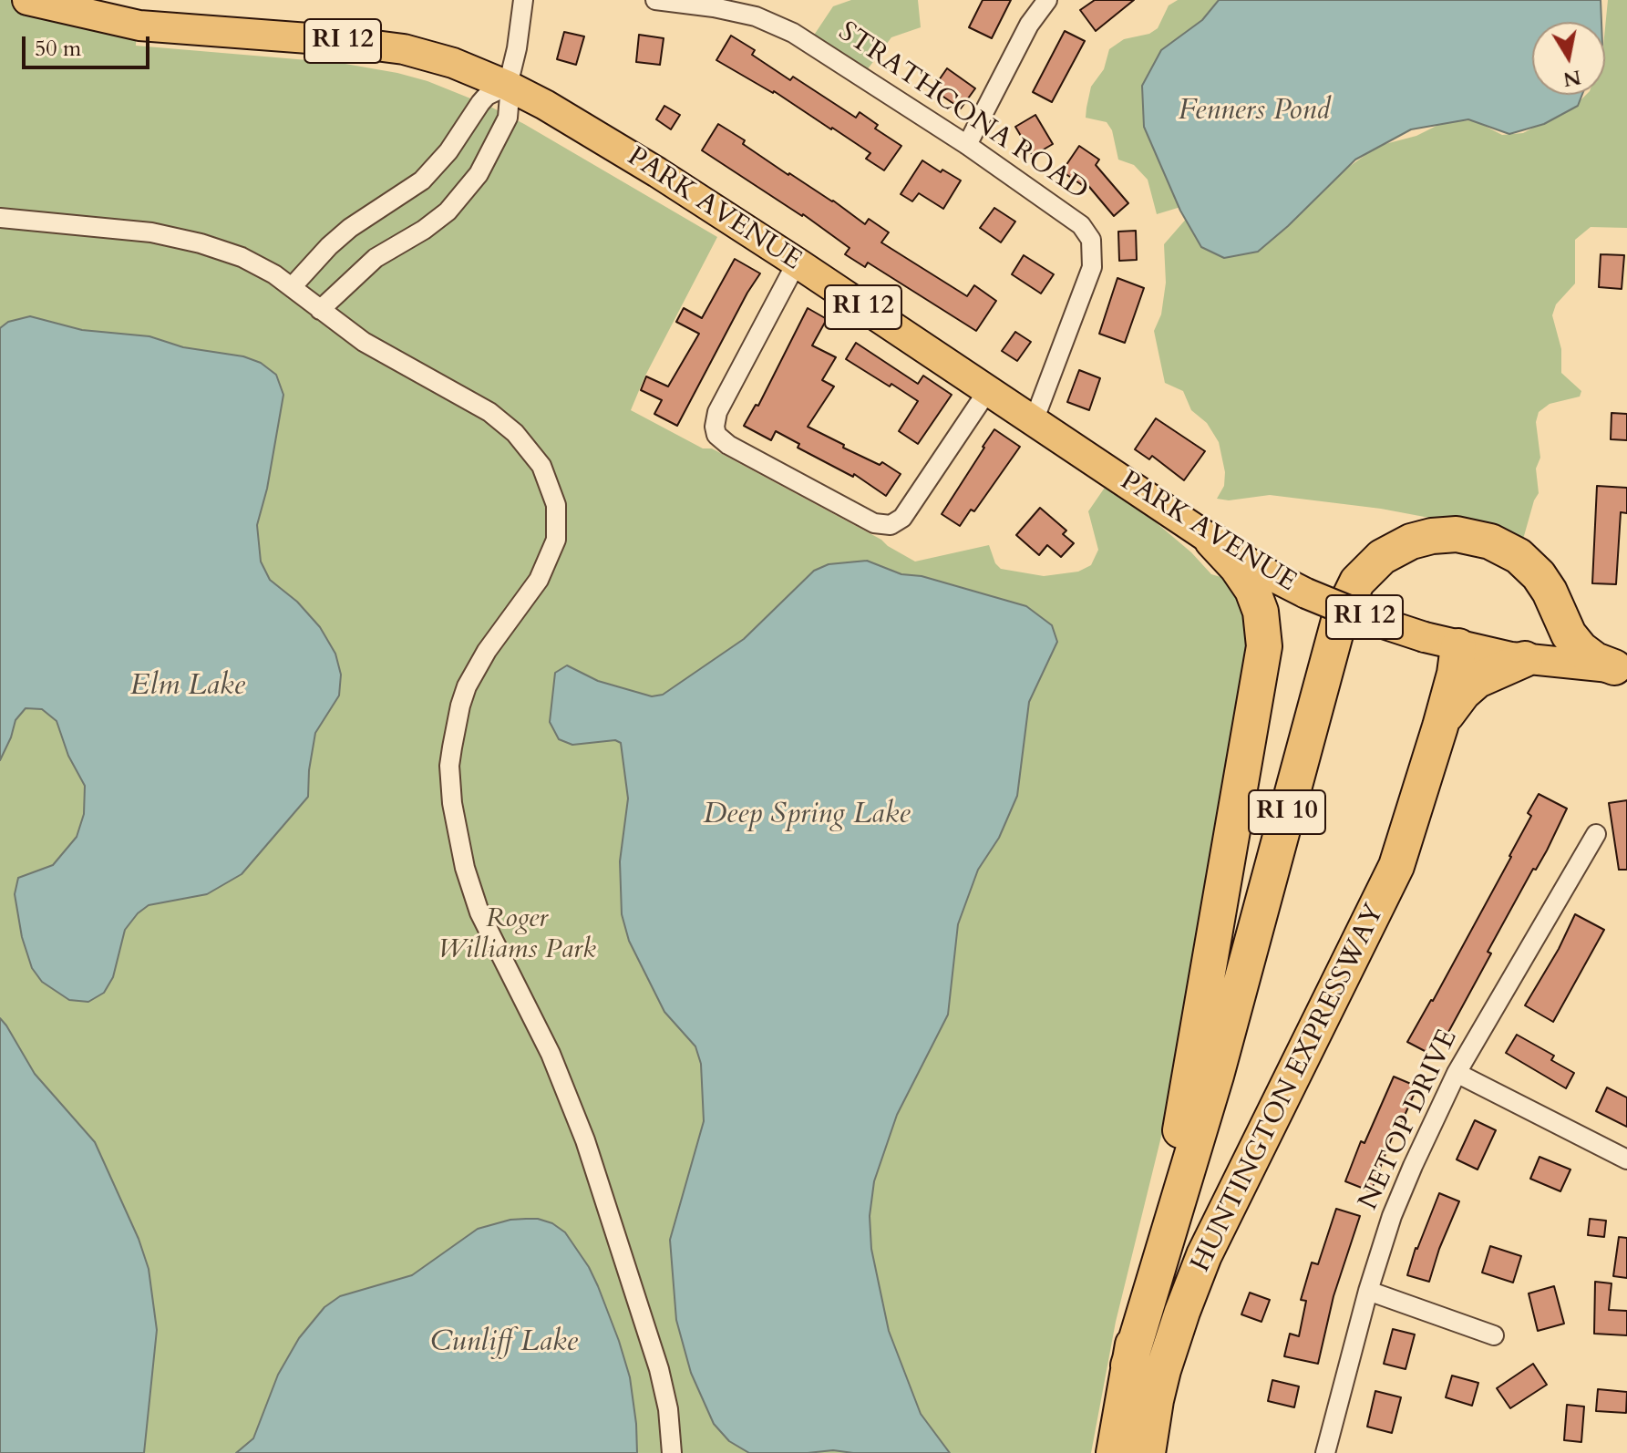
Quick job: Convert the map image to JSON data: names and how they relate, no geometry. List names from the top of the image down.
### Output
{
  "streets": {
    "highway": ["RI 10", "HUNTINGTON EXPRESSWAY"],
    "main road": ["RI 12", "PARK AVENUE"],
    "street": ["STRATHCONA ROAD", "NETOP DRIVE"]
  },
  "crossings": [
    ["STRATHCONA ROAD", "PARK AVENUE"],
    ["PARK AVENUE", "RI 10"],
    ["PARK AVENUE", "HUNTINGTON EXPRESSWAY"]
  ],
  "water": [
    "Fenners Pond",
    "Elm Lake",
    "Deep Spring Lake",
    "Cunliff Lake"
  ],
  "parks": ["Roger Williams Park"],
  "scale_bar": "50 m",
  "north": "bottom"
}
